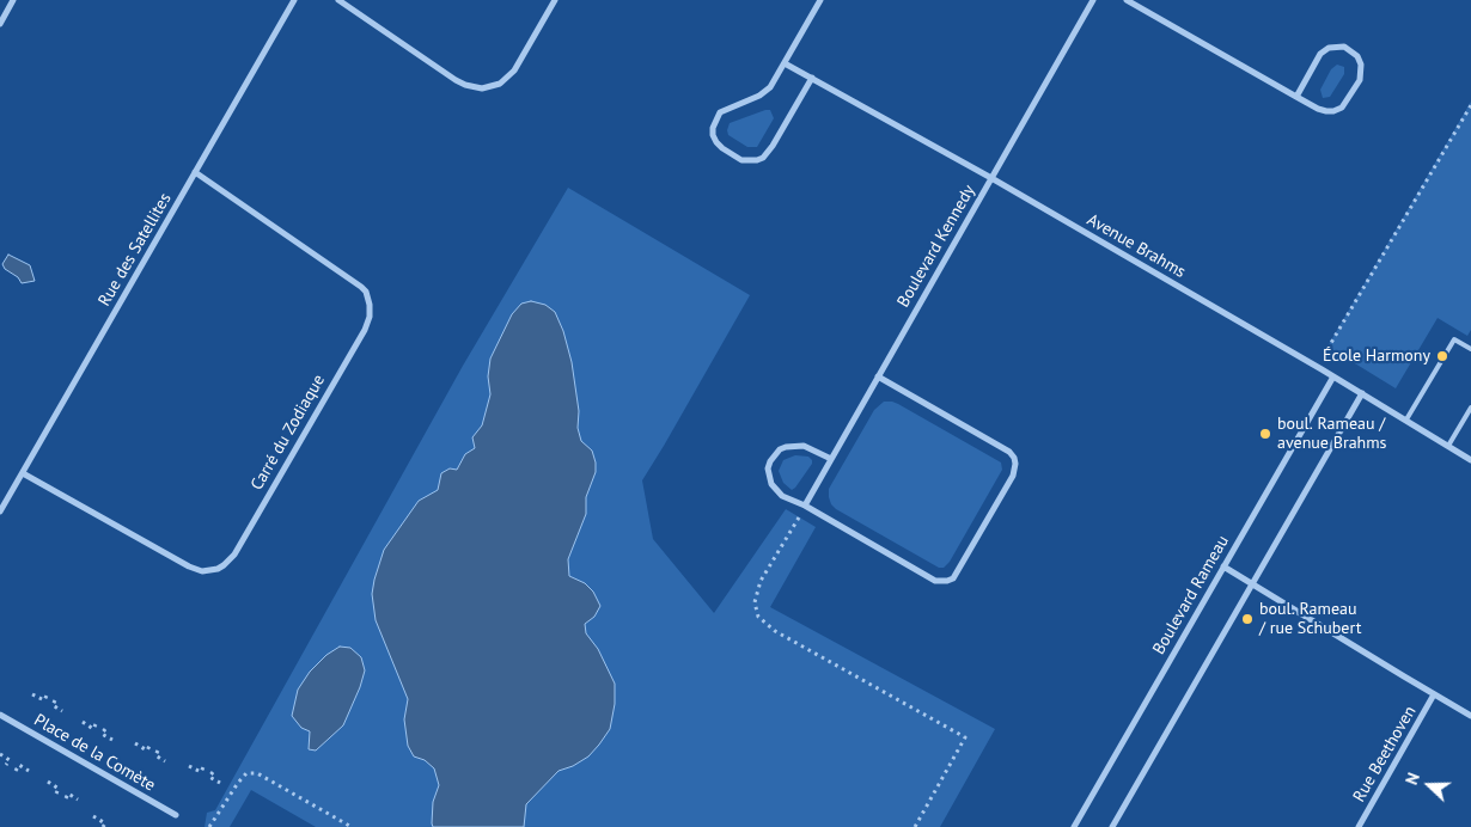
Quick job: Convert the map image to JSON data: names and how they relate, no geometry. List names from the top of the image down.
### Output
{
  "streets": {
    "street": [
      "Boulevard Kennedy",
      "Avenue Brahms",
      "Rue des Satellites",
      "Carré du Zodiaque",
      "Boulevard Rameau",
      "Place de la Comète",
      "Rue Beethoven"
    ]
  },
  "crossings": [
    ["Boulevard Kennedy", "Avenue Brahms"],
    ["Avenue Brahms", "Boulevard Rameau"],
    ["Rue des Satellites", "Carré du Zodiaque"]
  ],
  "places": ["École Harmony", "boul. Rameau / avenue Brahms", "boul. Rameau / rue Schubert"],
  "north": "left"
}
